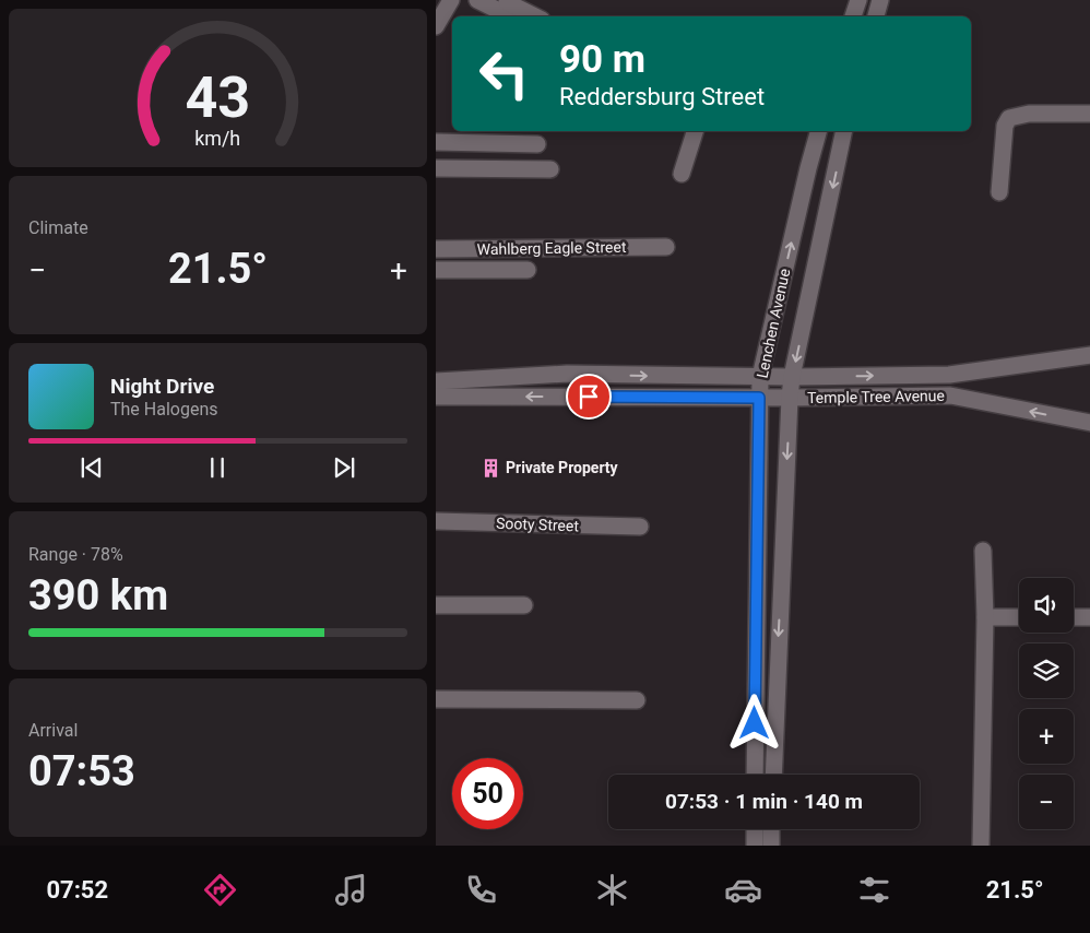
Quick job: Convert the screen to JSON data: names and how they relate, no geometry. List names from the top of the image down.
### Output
{
  "streets": {
    "street": [
      "Wahlberg Eagle Street",
      "Lenchen Avenue",
      "Temple Tree Avenue",
      "Sooty Street"
    ]
  },
  "crossings": [
    ["Lenchen Avenue", "Temple Tree Avenue"]
  ],
  "places": {
    "building": ["Private Property"]
  },
  "page": {
    "turn": ["90 m", "Reddersburg Street"],
    "tile": [
      "Climate",
      ["Range · 78%", "390 km"],
      ["Arrival", "07:53"]
    ],
    "heat": ["−", "21.5°", "+"],
    "song": ["Night Drive", "The Halogens"],
    "map_buttons": ["+", "−"],
    "limit": "50",
    "trip": "07:53 · 1 min · 140 m",
    "tabs": ["07:52", "21.5°"],
    "gauge": ["43", "km/h"]
  }
}
